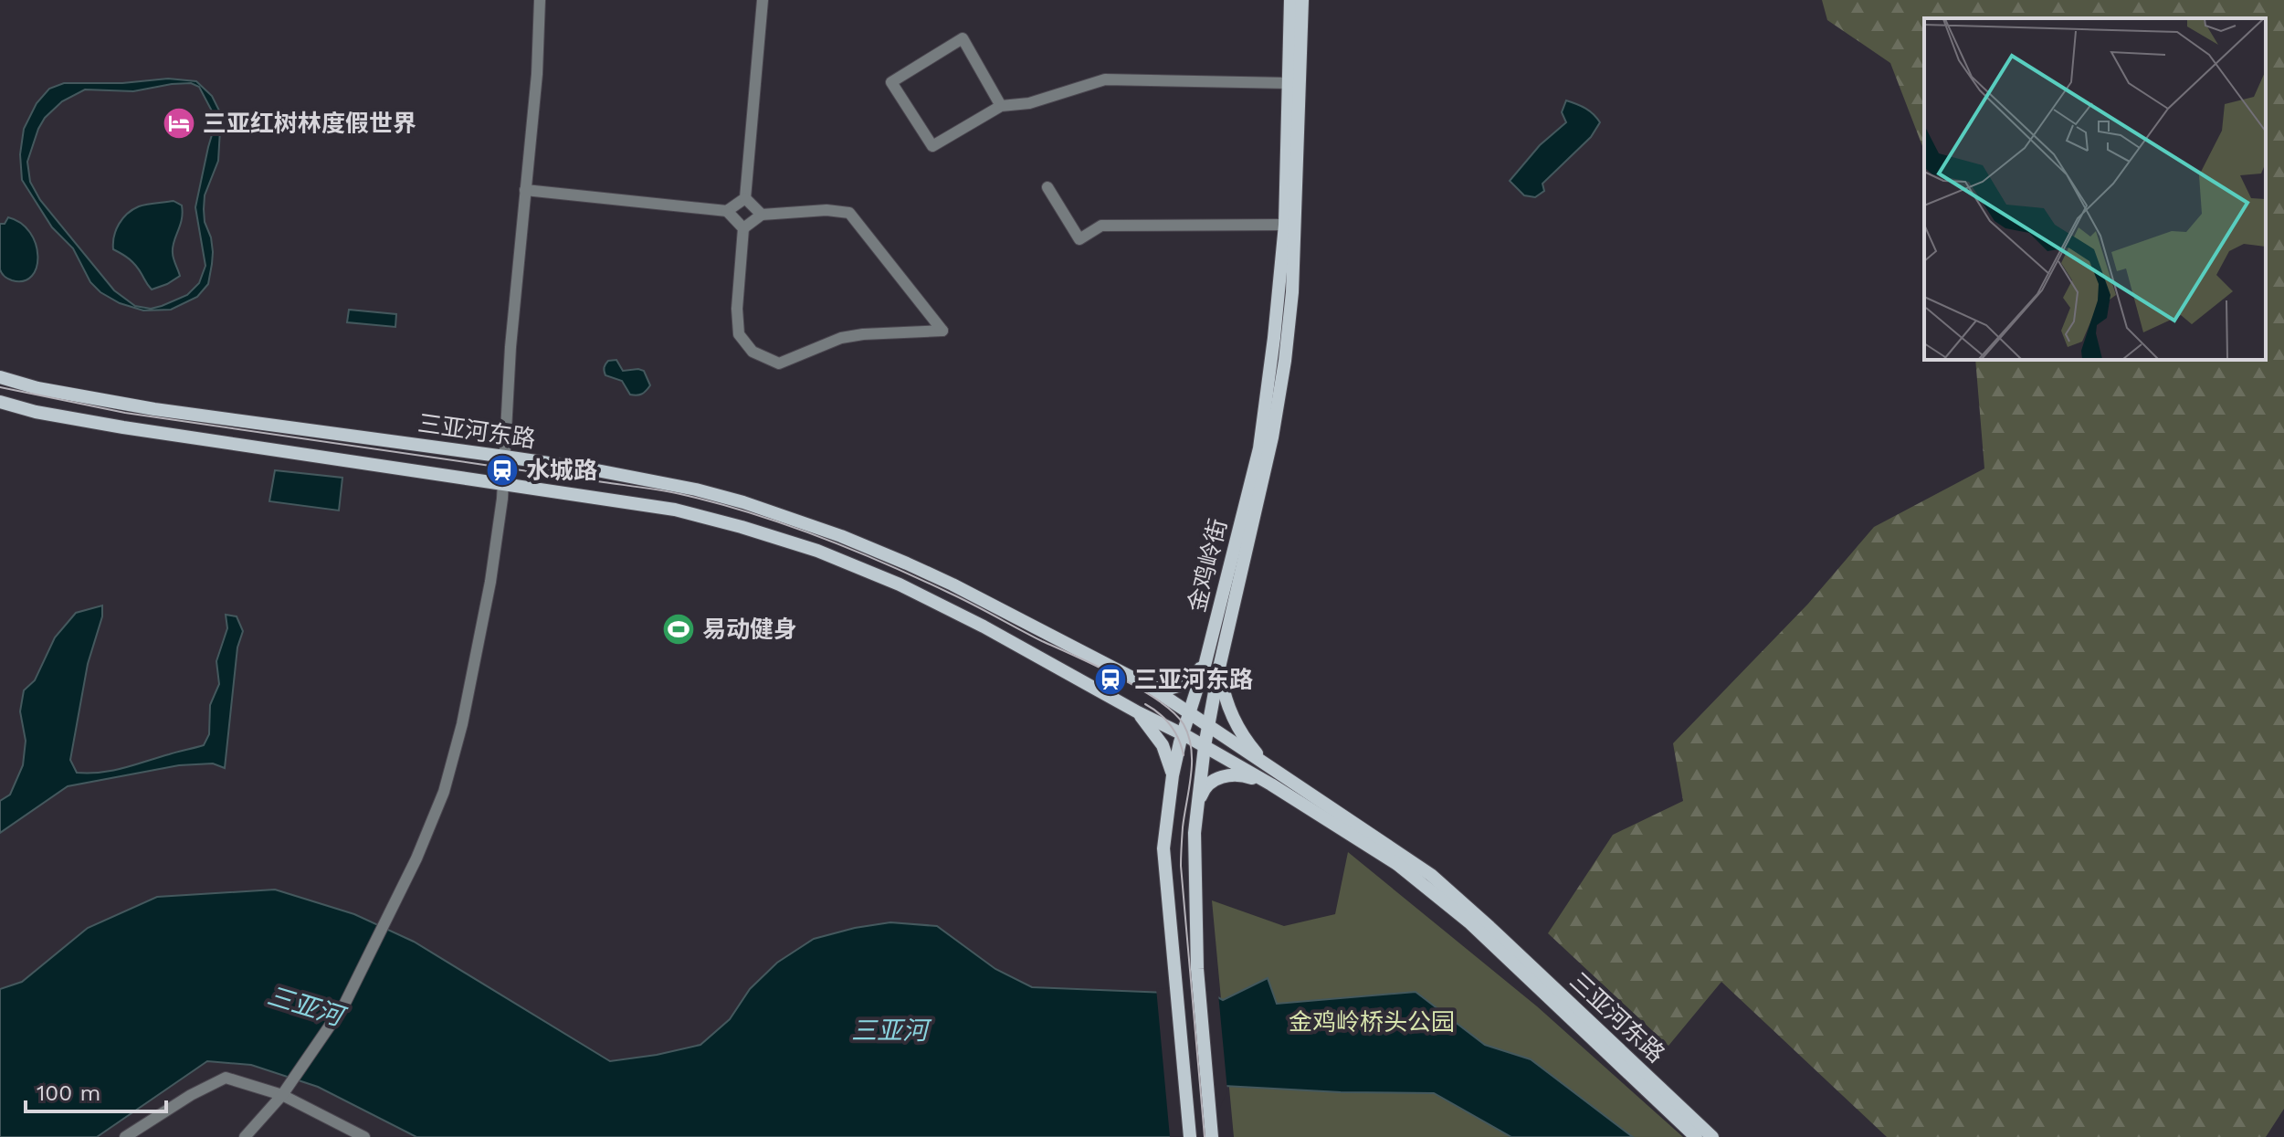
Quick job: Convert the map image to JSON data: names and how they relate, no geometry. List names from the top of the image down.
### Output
{
  "streets": {
    "main road": ["三亚河东路", "金鸡岭街"]
  },
  "crossings": [
    ["三亚河东路", "金鸡岭街"]
  ],
  "water": ["三亚河"],
  "parks": ["金鸡岭桥头公园"],
  "places": {
    "hotel": ["三亚红树林度假世界"],
    "station": ["水城路", "三亚河东路"],
    "sports": ["易动健身"]
  },
  "scale_bar": "100 m"
}
